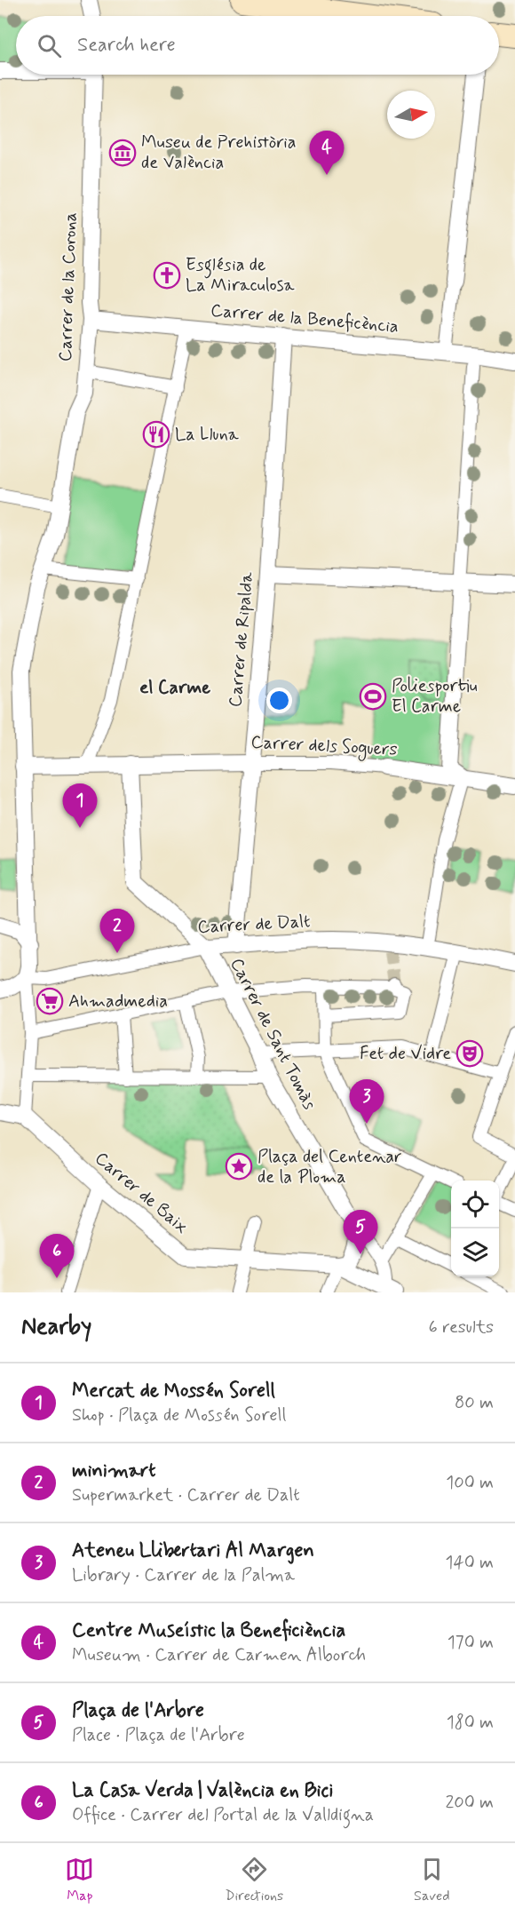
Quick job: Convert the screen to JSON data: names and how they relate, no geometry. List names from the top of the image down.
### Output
{
  "streets": {
    "street": [
      "Carrer de la Corona",
      "Carrer de la Beneficència",
      "Carrer de Ripalda",
      "Carrer dels Soguers",
      "Carrer de Dalt",
      "Carrer de Sant Tomàs",
      "Carrer de Baix"
    ]
  },
  "crossings": [
    ["Carrer de la Corona", "Carrer de la Beneficència"],
    ["Carrer de la Corona", "Carrer dels Soguers"],
    ["Carrer de la Corona", "Carrer de Dalt"],
    ["Carrer de la Beneficència", "Carrer de Ripalda"],
    ["Carrer de Ripalda", "Carrer dels Soguers"],
    ["Carrer de Ripalda", "Carrer de Dalt"],
    ["Carrer dels Soguers", "Carrer de Sant Tomàs"],
    ["Carrer de Dalt", "Carrer de Sant Tomàs"]
  ],
  "districts": ["el Carme"],
  "places": {
    "museum": ["Museu de Prehistòria de València"],
    "church": ["Església de La Miraculosa"],
    "restaurant": ["La Lluna"],
    "sports": ["Poliesportiu El Carme"],
    "supermarket": ["Ahmadmedia"],
    "theatre": ["Fet de Vidre"],
    "place": ["Plaça del Centenar de la Ploma"]
  },
  "north": "right",
  "page": {
    "search": "Search here",
    "pins": [
      "4",
      "1",
      "2",
      "3",
      "5",
      "6"
    ],
    "heading": ["Nearby", "6 results"],
    "list": [
      {
        "mark": "1",
        "name": "Mercat de Mossén Sorell",
        "note": "Shop · Plaça de Mossén Sorell",
        "value": "80 m"
      },
      {
        "mark": "2",
        "name": "minimart",
        "note": "Supermarket · Carrer de Dalt",
        "value": "100 m"
      },
      {
        "mark": "3",
        "name": "Ateneu Llibertari Al Margen",
        "note": "Library · Carrer de la Palma",
        "value": "140 m"
      },
      {
        "mark": "4",
        "name": "Centre Museístic la Beneficiència",
        "note": "Museum · Carrer de Carmen Alborch",
        "value": "170 m"
      },
      {
        "mark": "5",
        "name": "Plaça de l'Arbre",
        "note": "Place · Plaça de l'Arbre",
        "value": "180 m"
      },
      {
        "mark": "6",
        "name": "La Casa Verda | València en Bici",
        "note": "Office · Carrer del Portal de la Valldigna",
        "value": "200 m"
      }
    ],
    "nav": ["Map", "Directions", "Saved"]
  }
}
